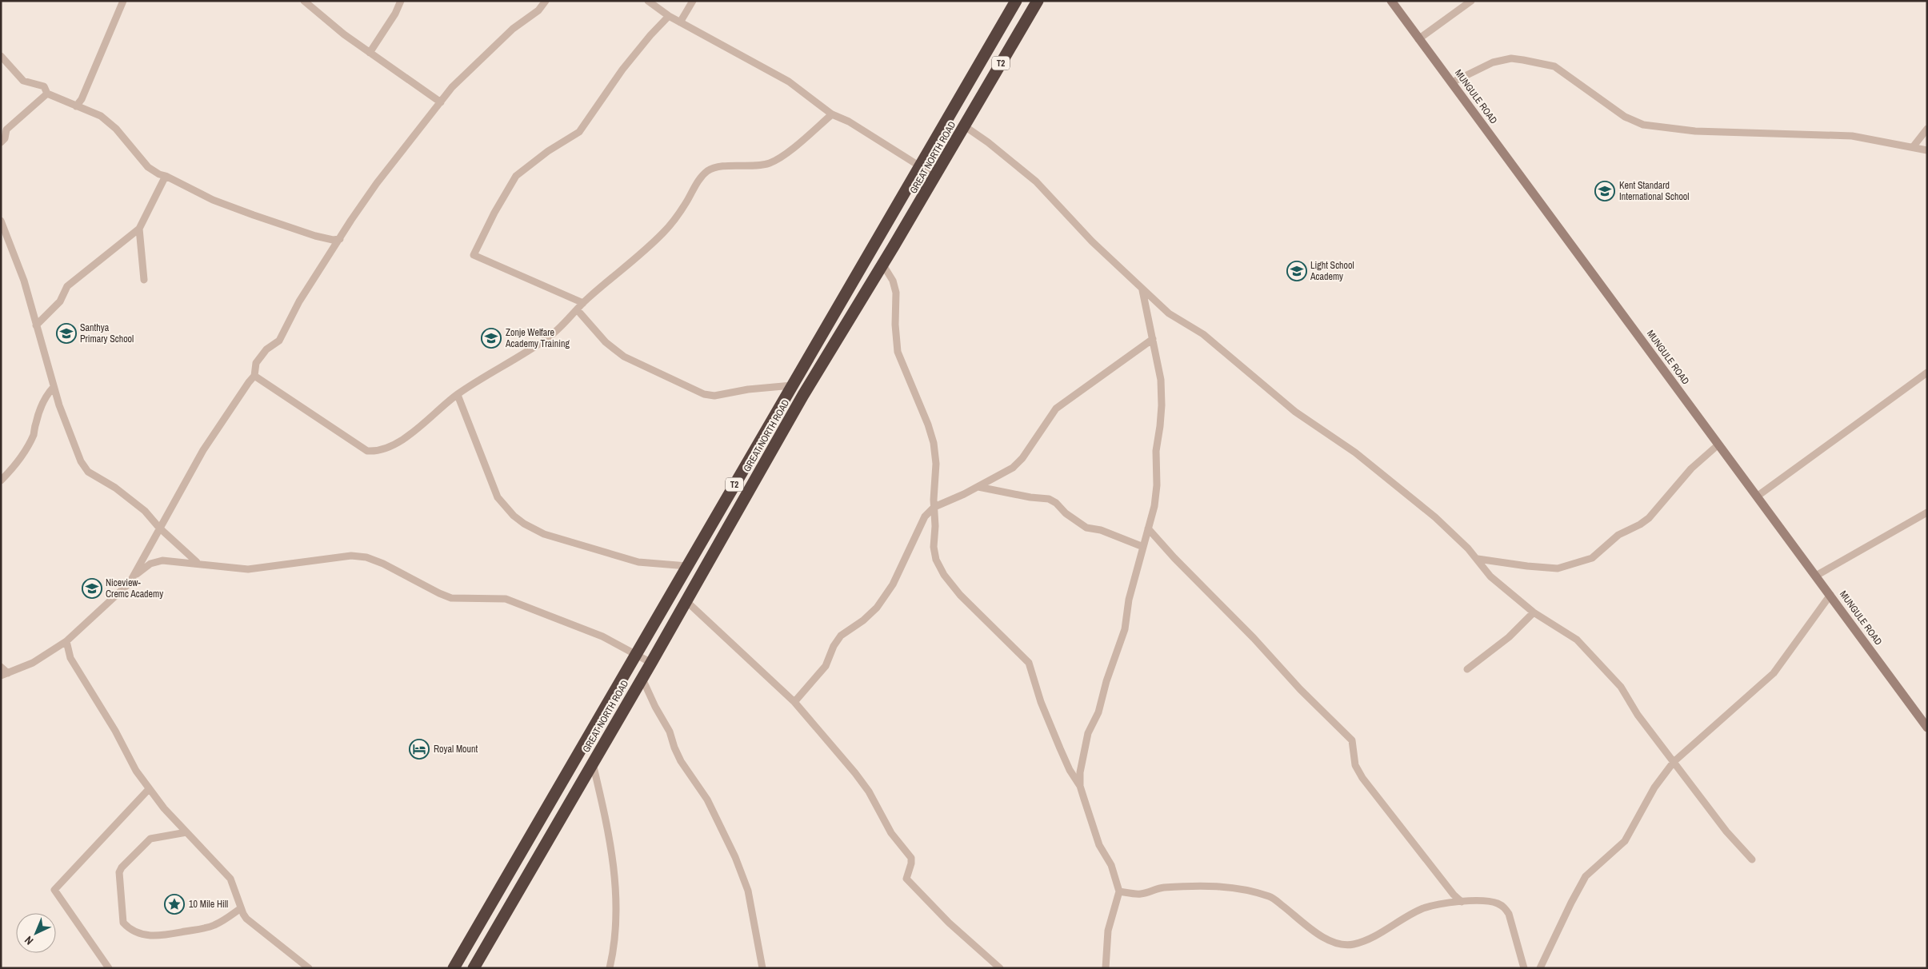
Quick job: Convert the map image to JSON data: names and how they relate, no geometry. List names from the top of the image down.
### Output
{
  "streets": {
    "highway": ["T2", "GREAT NORTH ROAD"],
    "street": ["MUNGULE ROAD"]
  },
  "places": {
    "school or university": [
      "Kent Standard International School",
      "Light School Academy",
      "Santhya Primary School",
      "Zonje Welfare Academy Training",
      "Niceview- Cremc Academy"
    ],
    "hotel": ["Royal Mount"],
    "place": ["10 Mile Hill"]
  },
  "north": "bottom left"
}
